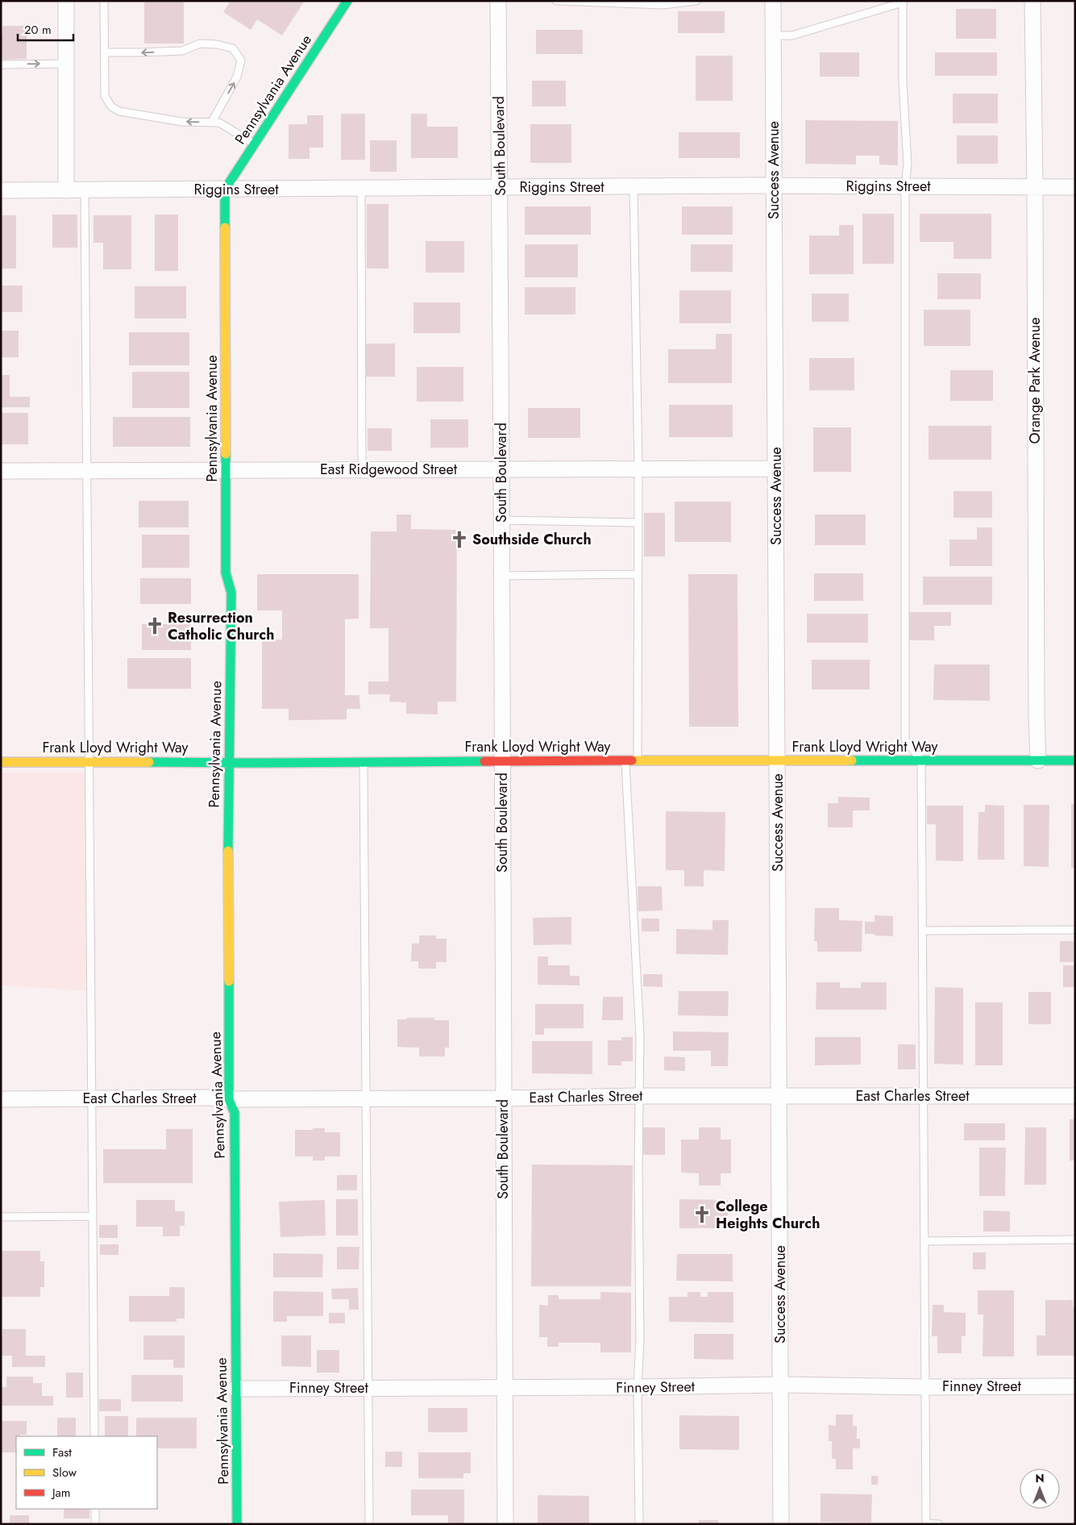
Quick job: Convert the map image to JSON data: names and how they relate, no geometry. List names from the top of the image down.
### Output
{
  "streets": {
    "street": [
      "Pennsylvania Avenue",
      "South Boulevard",
      "Success Avenue",
      "Riggins Street",
      "Orange Park Avenue",
      "East Ridgewood Street",
      "Frank Lloyd Wright Way",
      "East Charles Street",
      "Finney Street"
    ]
  },
  "crossings": [
    ["Pennsylvania Avenue", "Riggins Street"],
    ["Pennsylvania Avenue", "East Ridgewood Street"],
    ["Pennsylvania Avenue", "Frank Lloyd Wright Way"],
    ["Pennsylvania Avenue", "East Charles Street"],
    ["Pennsylvania Avenue", "Finney Street"],
    ["South Boulevard", "Riggins Street"],
    ["South Boulevard", "East Ridgewood Street"],
    ["South Boulevard", "Frank Lloyd Wright Way"],
    ["South Boulevard", "East Charles Street"],
    ["South Boulevard", "Finney Street"],
    ["Success Avenue", "Riggins Street"],
    ["Success Avenue", "East Ridgewood Street"],
    ["Success Avenue", "Frank Lloyd Wright Way"],
    ["Success Avenue", "East Charles Street"],
    ["Success Avenue", "Finney Street"],
    ["Riggins Street", "Orange Park Avenue"],
    ["Orange Park Avenue", "Frank Lloyd Wright Way"]
  ],
  "places": {
    "church": ["Southside Church", "Resurrection Catholic Church", "College Heights Church"]
  },
  "legend": ["Fast", "Slow", "Jam"],
  "scale_bar": "20 m",
  "north": "top"
}
